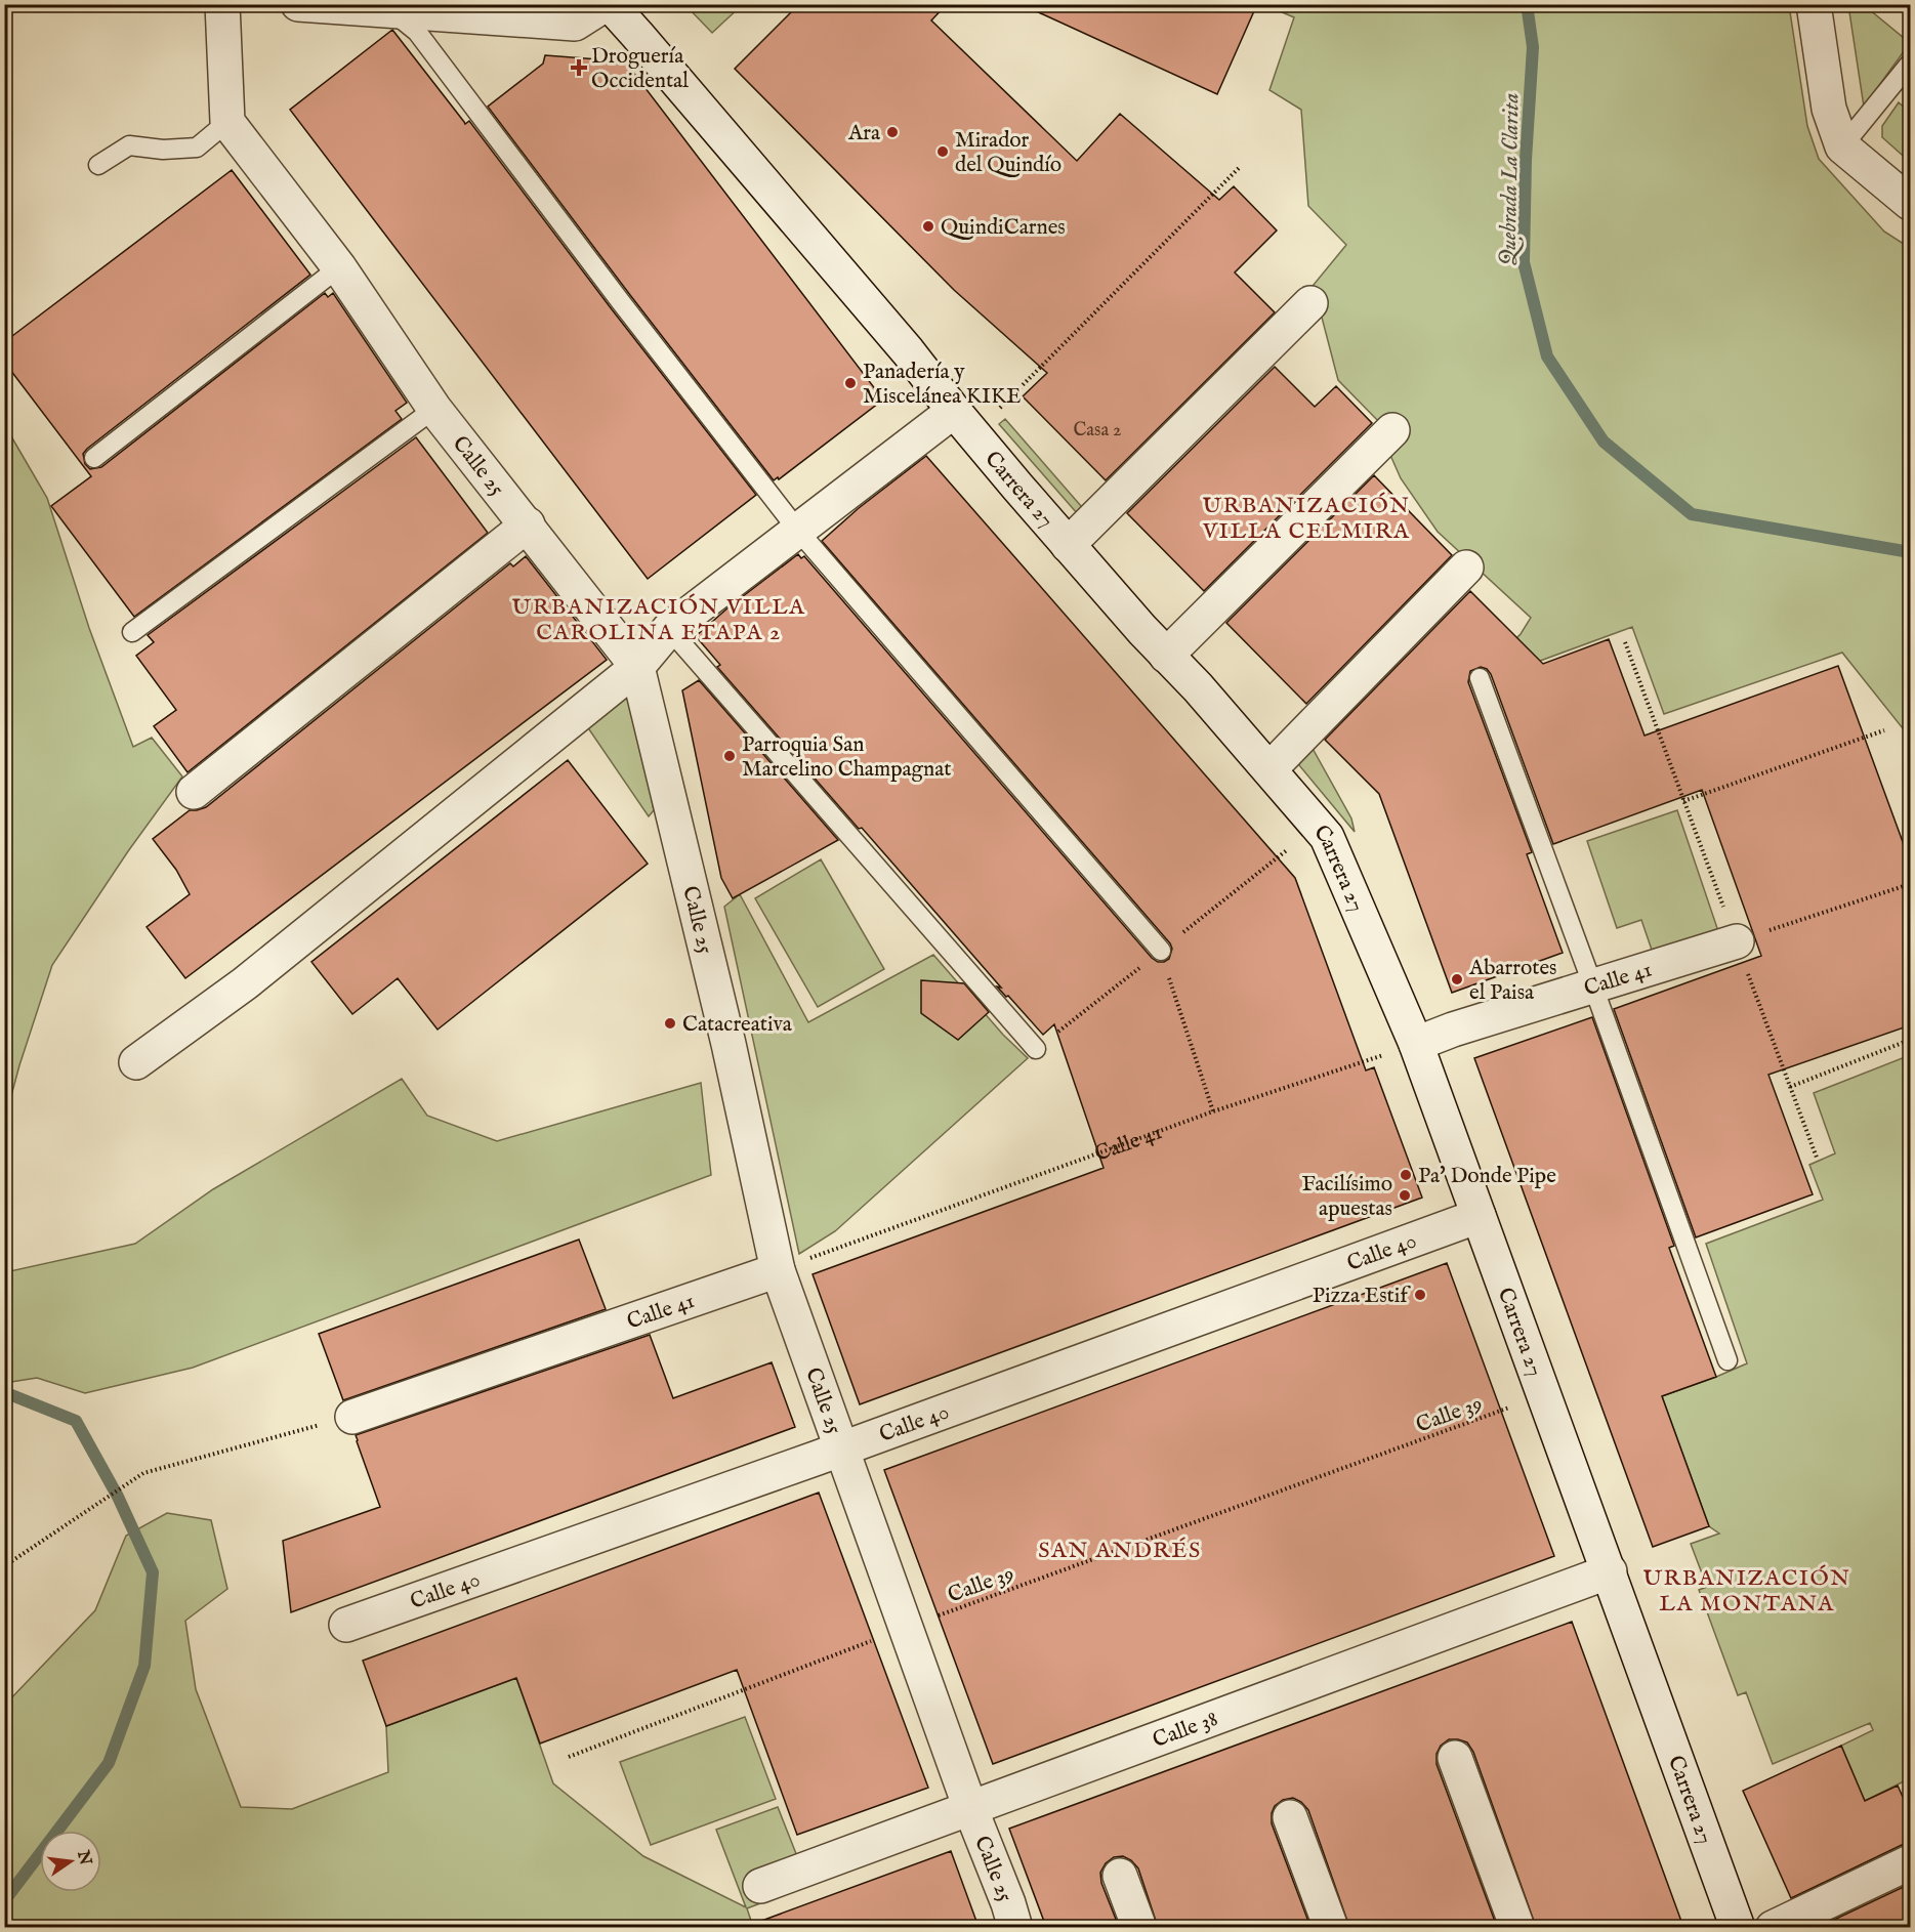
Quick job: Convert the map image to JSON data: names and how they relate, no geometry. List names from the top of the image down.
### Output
{
  "streets": {
    "street": [
      "Calle 25",
      "Carrera 27",
      "Calle 41",
      "Calle 40",
      "Calle 38"
    ],
    "path": ["Calle 39"]
  },
  "crossings": [
    ["Calle 25", "Calle 41"],
    ["Calle 25", "Calle 40"],
    ["Calle 25", "Calle 39"],
    ["Calle 25", "Calle 38"],
    ["Carrera 27", "Calle 41"],
    ["Carrera 27", "Calle 40"],
    ["Carrera 27", "Calle 39"],
    ["Carrera 27", "Calle 38"]
  ],
  "districts": [
    "URBANIZACIÓN VILLA CELMIRA",
    "URBANIZACIÓN VILLA CAROLINA ETAPA 2",
    "SAN ANDRÉS",
    "URBANIZACIÓN LA MONTANA"
  ],
  "water": ["Quebrada La Clarita"],
  "places": {
    "health": ["Droguería Occidental"],
    "other": [
      "Ara",
      "Mirador del Quindío",
      "QuindiCarnes",
      "Panadería y Miscelánea KIKE",
      "Parroquia San Marcelino Champagnat",
      "Abarrotes el Paisa",
      "Catacreativa",
      "Pa' Donde Pipe",
      "Facilísimo apuestas",
      "Pizza Estif"
    ]
  },
  "house_numbers": ["Casa 2"],
  "north": "right"
}
